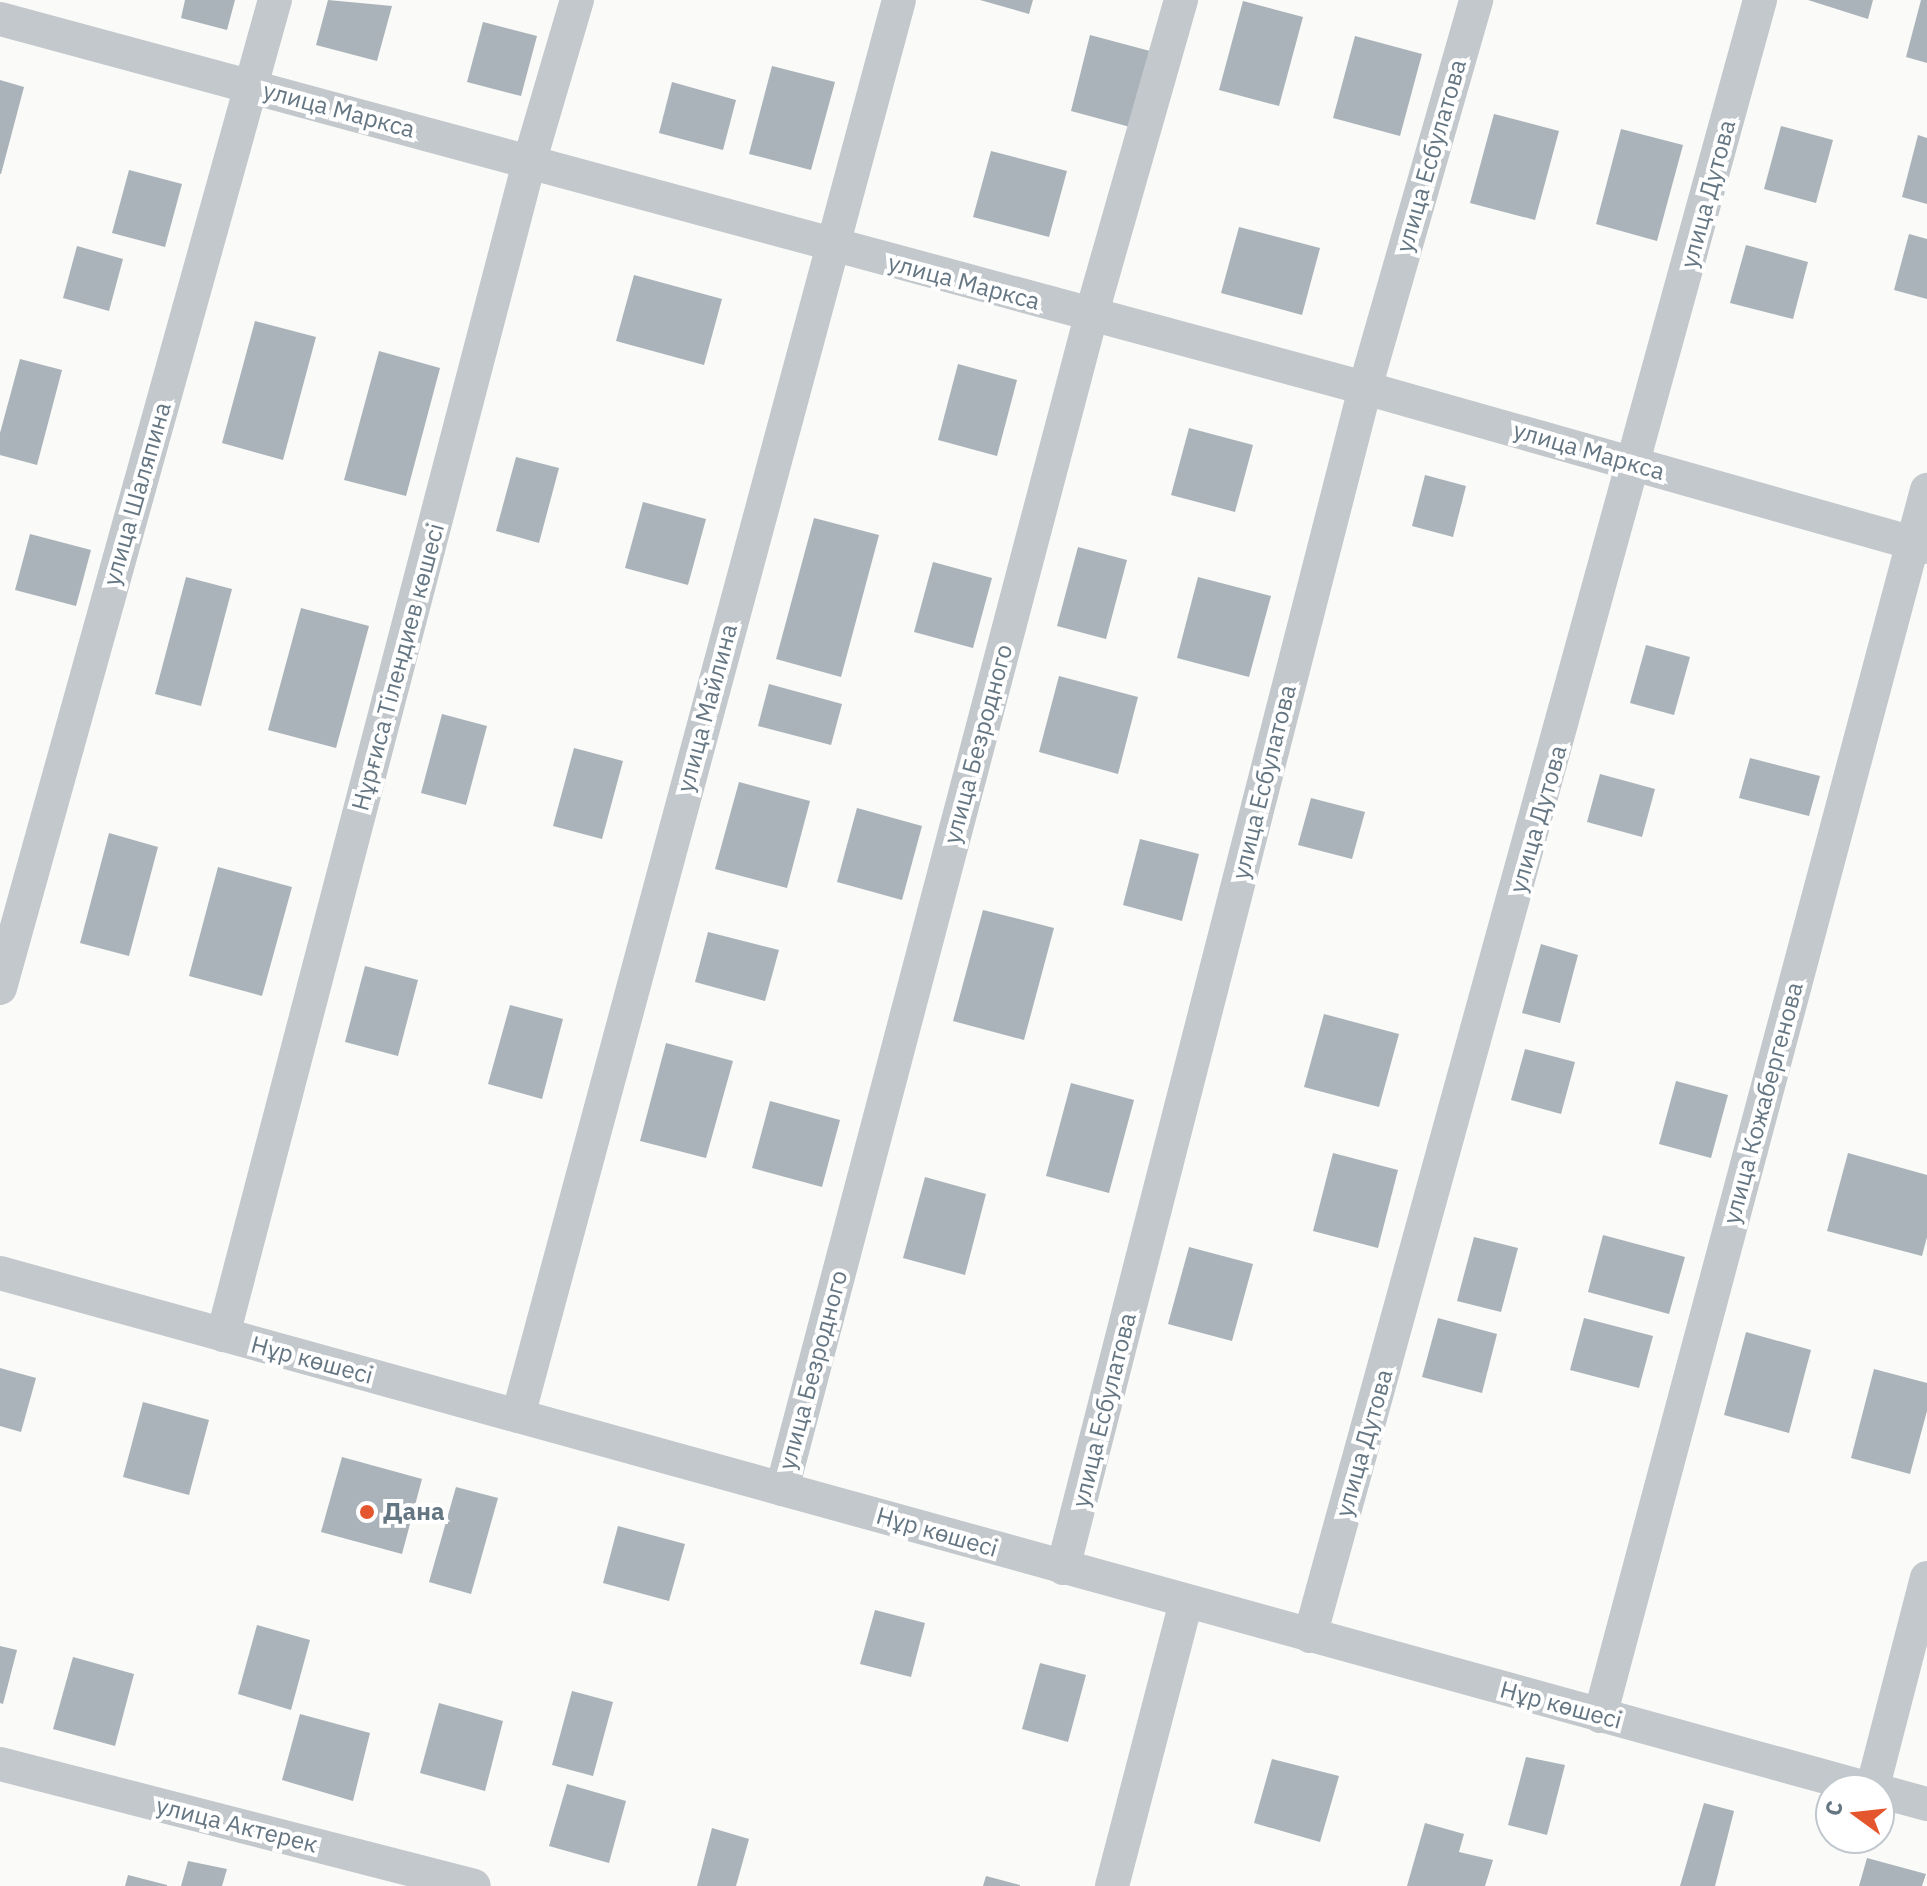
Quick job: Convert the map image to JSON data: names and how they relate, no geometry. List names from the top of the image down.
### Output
{
  "streets": {
    "street": [
      "улица Маркса",
      "улица Есбулатова",
      "улица Дутова",
      "улица Шаляпина",
      "Нұрғиса Тілендиев көшесі",
      "улица Майлина",
      "улица Безродного",
      "улица Кожабергенова",
      "Нұр көшесі",
      "улица Актерек"
    ]
  },
  "crossings": [
    ["улица Маркса", "улица Есбулатова"],
    ["улица Маркса", "улица Дутова"],
    ["улица Маркса", "улица Шаляпина"],
    ["улица Маркса", "Нұрғиса Тілендиев көшесі"],
    ["улица Маркса", "улица Майлина"],
    ["улица Маркса", "улица Безродного"],
    ["улица Маркса", "улица Кожабергенова"],
    ["улица Есбулатова", "Нұр көшесі"],
    ["улица Дутова", "Нұр көшесі"],
    ["Нұрғиса Тілендиев көшесі", "Нұр көшесі"],
    ["улица Майлина", "Нұр көшесі"],
    ["улица Безродного", "Нұр көшесі"],
    ["улица Кожабергенова", "Нұр көшесі"]
  ],
  "places": ["Дана"],
  "north": "left"
}
